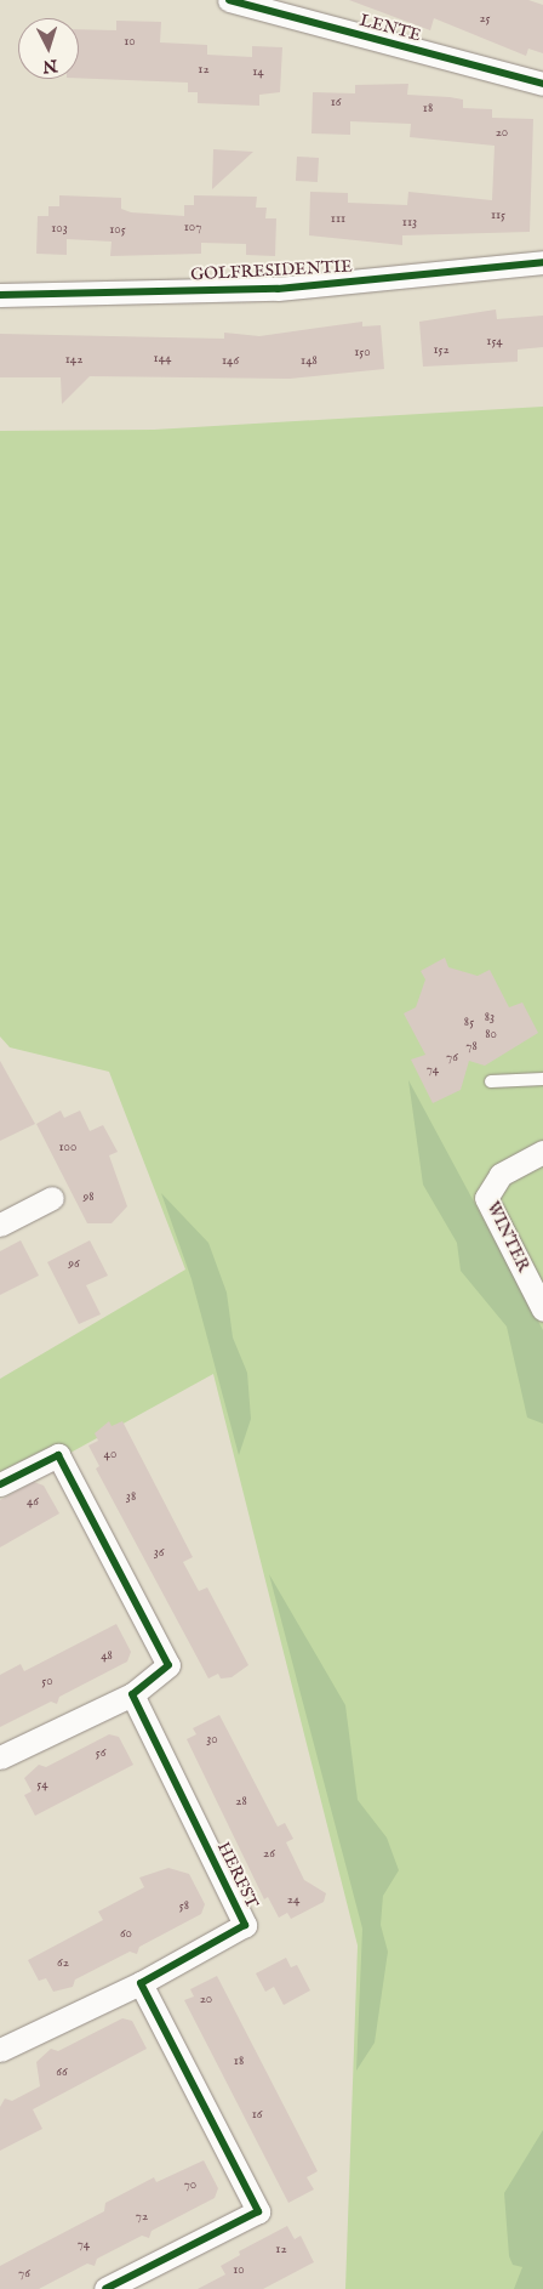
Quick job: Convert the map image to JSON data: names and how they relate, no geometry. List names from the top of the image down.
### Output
{
  "streets": {
    "street": [
      "LENTE",
      "GOLFRESIDENTIE",
      "WINTER",
      "HERFST"
    ]
  },
  "house_numbers": [
    "25",
    "10",
    "12",
    "14",
    "16",
    "18",
    "20",
    "115",
    "111",
    "113",
    "107",
    "103",
    "105",
    "154",
    "152",
    "150",
    "144",
    "142",
    "146",
    "148",
    "83",
    "85",
    "80",
    "78",
    "76",
    "74",
    "100",
    "98",
    "96",
    "40",
    "38",
    "46",
    "36",
    "48",
    "50",
    "30",
    "56",
    "54",
    "28",
    "26",
    "24",
    "58",
    "60",
    "62",
    "20",
    "18",
    "66",
    "16",
    "70",
    "72",
    "74",
    "12",
    "10",
    "76"
  ],
  "north": "bottom"
}
